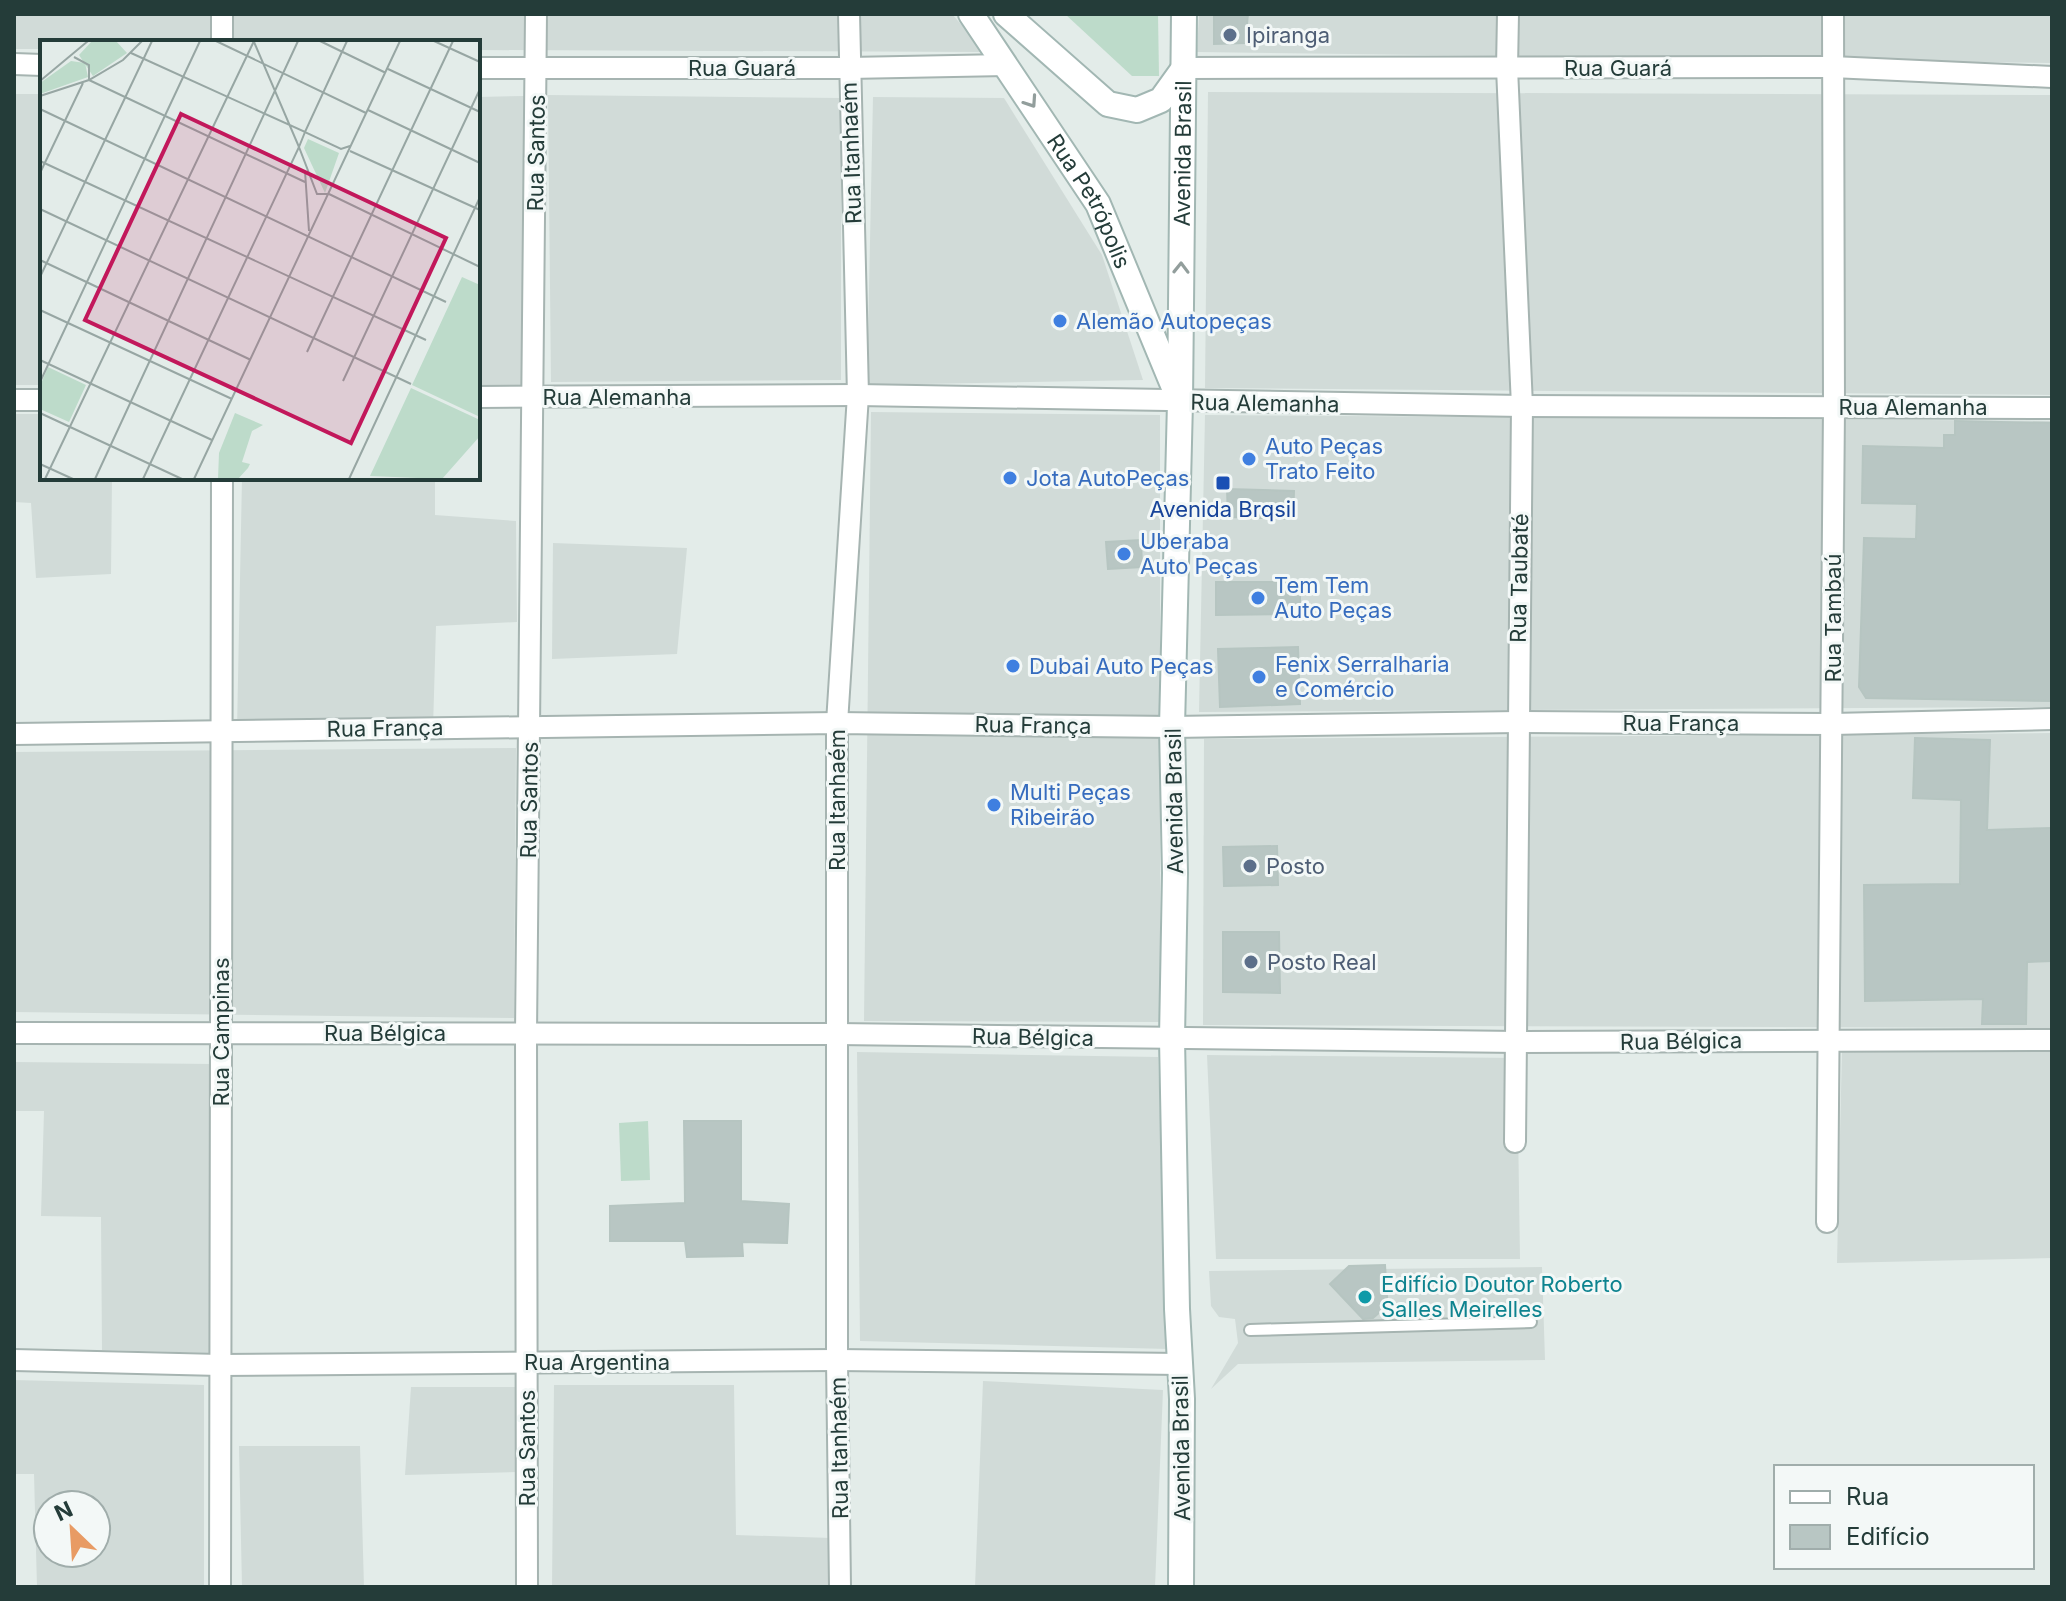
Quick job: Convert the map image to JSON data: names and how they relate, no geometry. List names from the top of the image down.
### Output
{
  "streets": {
    "main road": ["Avenida Brasil", "Rua Petrópolis"],
    "street": [
      "Rua Guará",
      "Rua Santos",
      "Rua Itanhaém",
      "Rua Alemanha",
      "Rua Taubaté",
      "Rua Tambaú",
      "Rua França",
      "Rua Campinas",
      "Rua Bélgica",
      "Rua Argentina"
    ]
  },
  "crossings": [
    ["Rua Guará", "Rua Santos"],
    ["Rua Guará", "Rua Itanhaém"],
    ["Rua Guará", "Avenida Brasil"],
    ["Rua Guará", "Rua Petrópolis"],
    ["Rua Guará", "Rua Taubaté"],
    ["Rua Guará", "Rua Tambaú"],
    ["Rua Santos", "Rua Alemanha"],
    ["Rua Santos", "Rua França"],
    ["Rua Santos", "Rua Bélgica"],
    ["Rua Santos", "Rua Argentina"],
    ["Rua Itanhaém", "Rua Alemanha"],
    ["Rua Itanhaém", "Rua França"],
    ["Rua Itanhaém", "Rua Bélgica"],
    ["Rua Itanhaém", "Rua Argentina"],
    ["Avenida Brasil", "Rua Petrópolis"],
    ["Avenida Brasil", "Rua Alemanha"],
    ["Avenida Brasil", "Rua França"],
    ["Avenida Brasil", "Rua Bélgica"],
    ["Avenida Brasil", "Rua Argentina"],
    ["Rua Petrópolis", "Rua Alemanha"],
    ["Rua Alemanha", "Rua Taubaté"],
    ["Rua Alemanha", "Rua Tambaú"],
    ["Rua Taubaté", "Rua França"],
    ["Rua Taubaté", "Rua Bélgica"],
    ["Rua Tambaú", "Rua França"],
    ["Rua Tambaú", "Rua Bélgica"],
    ["Rua França", "Rua Campinas"],
    ["Rua Campinas", "Rua Bélgica"],
    ["Rua Campinas", "Rua Argentina"]
  ],
  "one_way": ["Rua Petrópolis"],
  "places": {
    "other": [
      "Ipiranga",
      "Alemão Autopeças",
      "Auto Peças Trato Feito",
      "Jota AutoPeças",
      "Uberaba Auto Peças",
      "Tem Tem Auto Peças",
      "Dubai Auto Peças",
      "Fenix Serralharia e Comércio",
      "Multi Peças Ribeirão",
      "Posto",
      "Posto Real",
      "Edifício Doutor Roberto Salles Meirelles"
    ],
    "transit": ["Avenida Brqsil"]
  },
  "legend": ["Rua", "Edifício"],
  "north": "top left"
}
